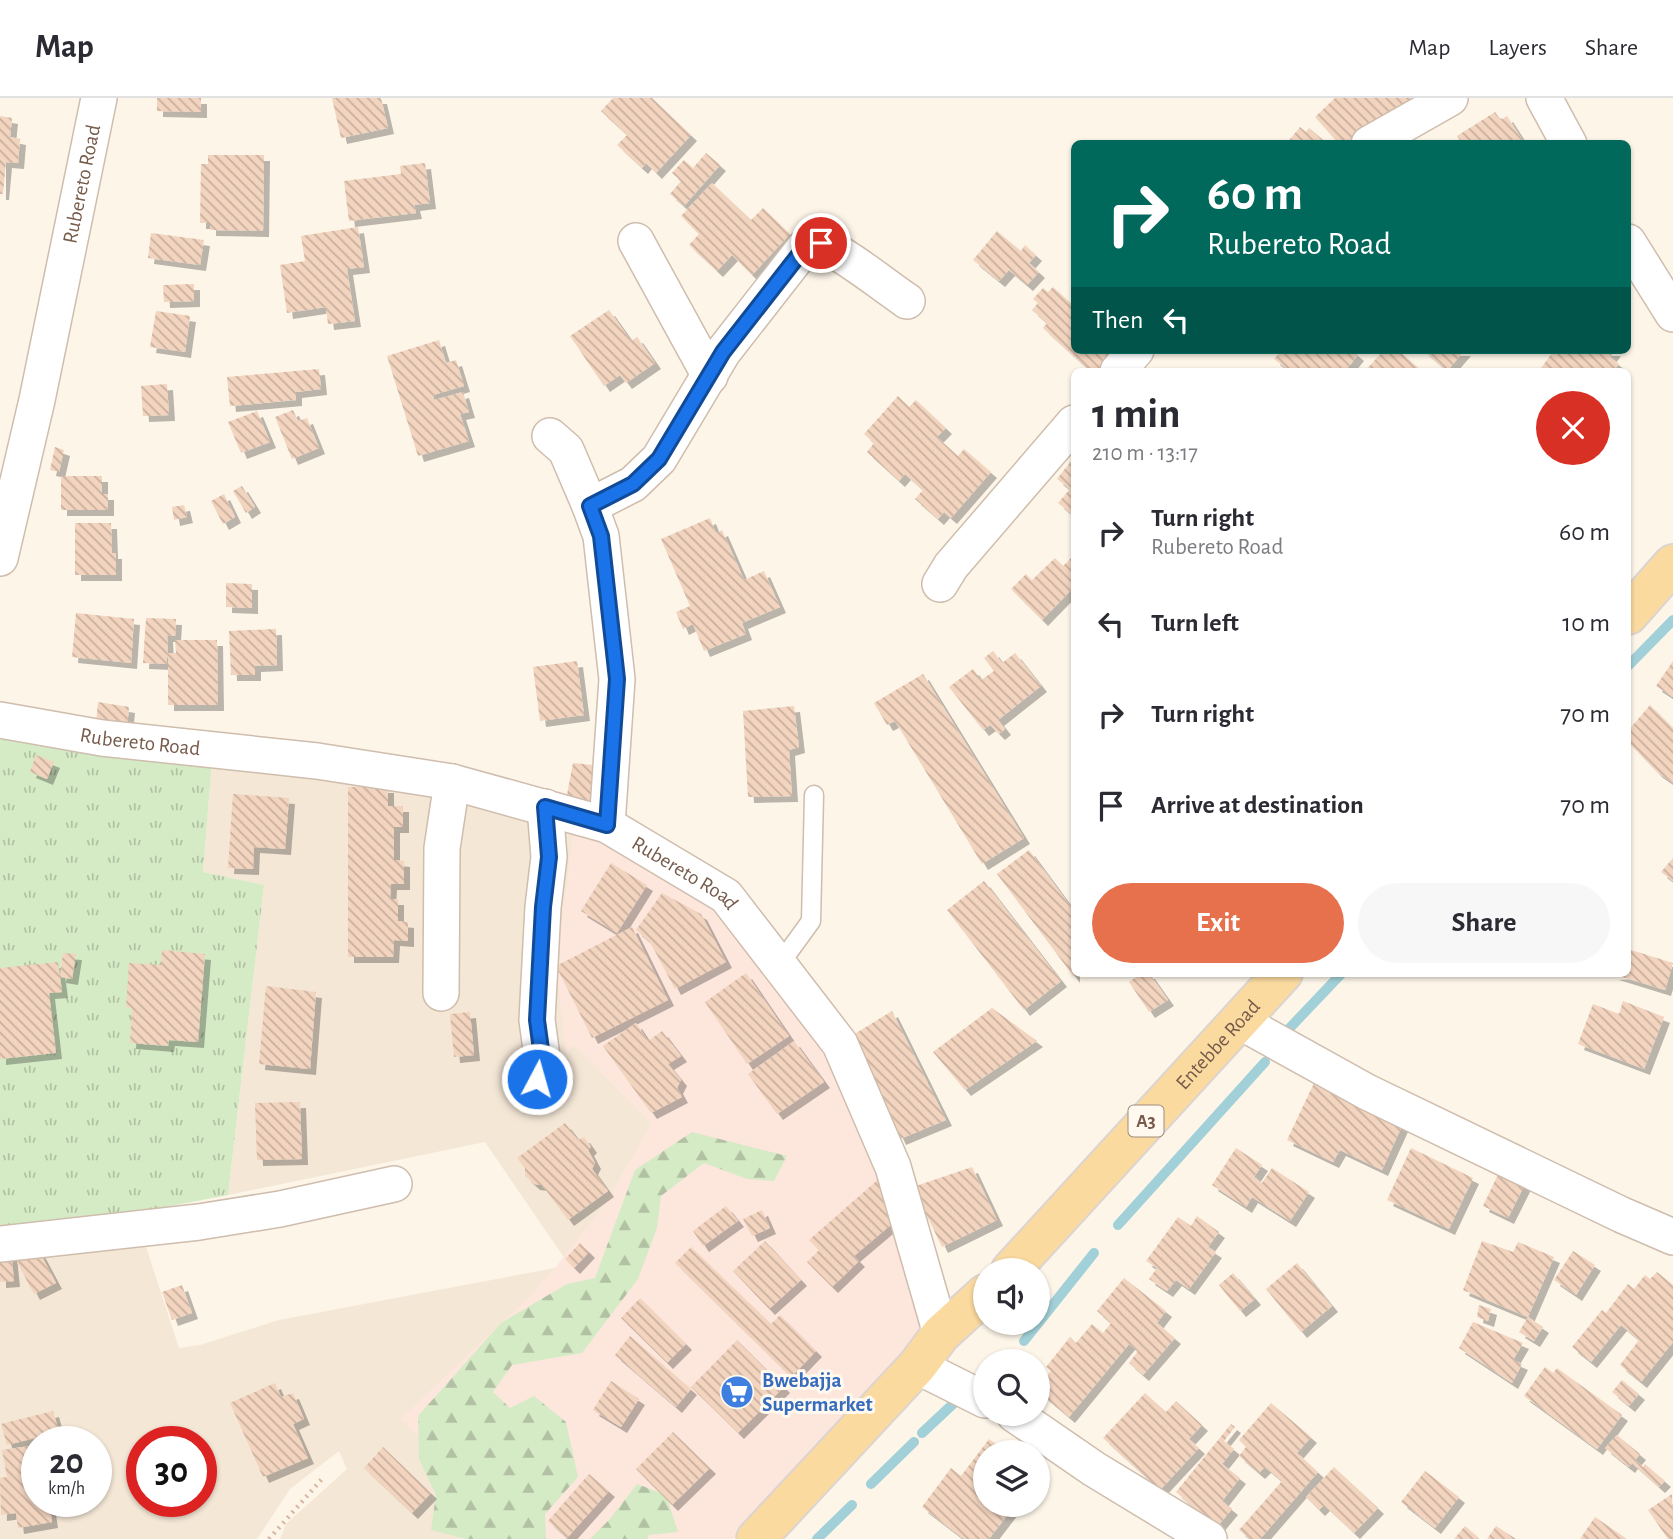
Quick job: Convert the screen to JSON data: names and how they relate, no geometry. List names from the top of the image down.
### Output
{
  "streets": {
    "main road": ["Entebbe Road", "A3"],
    "street": ["Rubereto Road"]
  },
  "places": {
    "supermarket": ["Bwebajja Supermarket"]
  },
  "page": {
    "header": "Map",
    "nav": ["Map", "Layers", "Share"],
    "turn": ["60 m", "Rubereto Road"],
    "then": "Then",
    "heading": ["1 min", "210 m · 13:17"],
    "list": [
      {
        "name": "Turn right",
        "note": "Rubereto Road",
        "value": "60 m"
      },
      {
        "name": "Turn left",
        "value": "10 m"
      },
      {
        "name": "Turn right",
        "value": "70 m"
      },
      {
        "name": "Arrive at destination",
        "value": "70 m"
      }
    ],
    "buttons": ["Exit", "Share"],
    "speed": "20 km/h",
    "limit": "30"
  }
}
